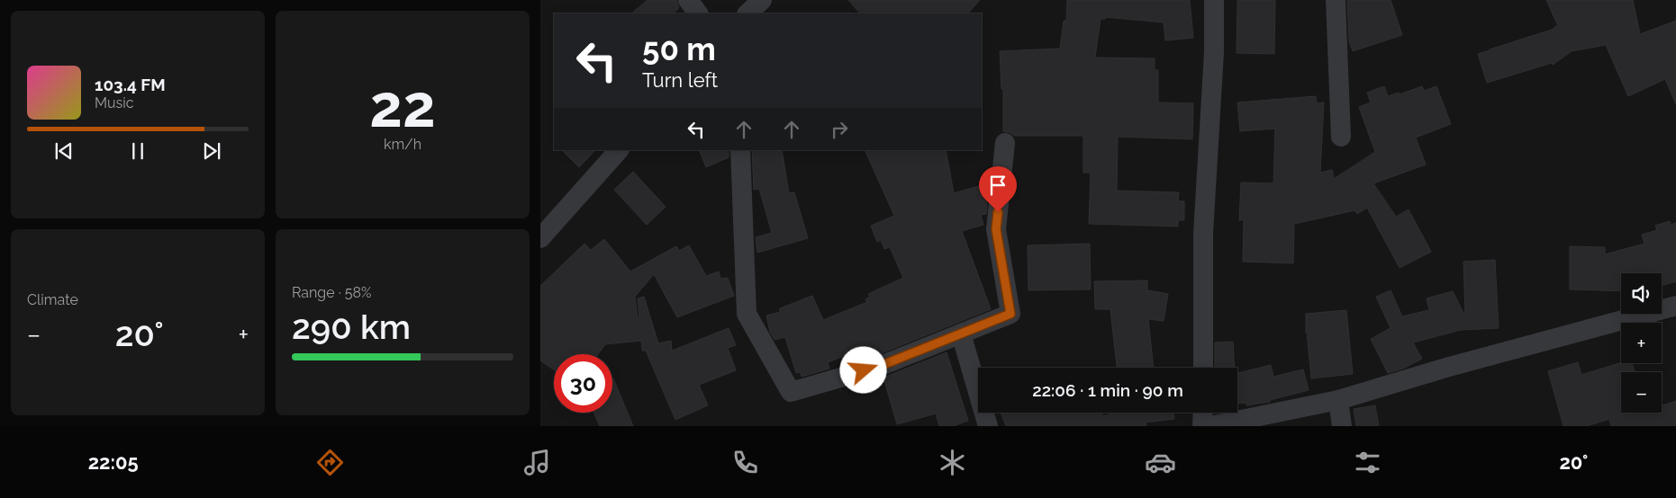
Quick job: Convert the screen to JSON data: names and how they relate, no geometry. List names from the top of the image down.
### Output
{
  "page": {
    "tile": [
      ["22", "km/h"],
      "Climate",
      ["Range · 58%", "290 km"]
    ],
    "turn": ["50 m", "Turn left"],
    "song": ["103.4 FM", "Music"],
    "map_buttons": ["+", "−"],
    "heat": ["−", "20°", "+"],
    "limit": "30",
    "trip": "22:06 · 1 min · 90 m",
    "tabs": ["22:05", "20°"]
  }
}
